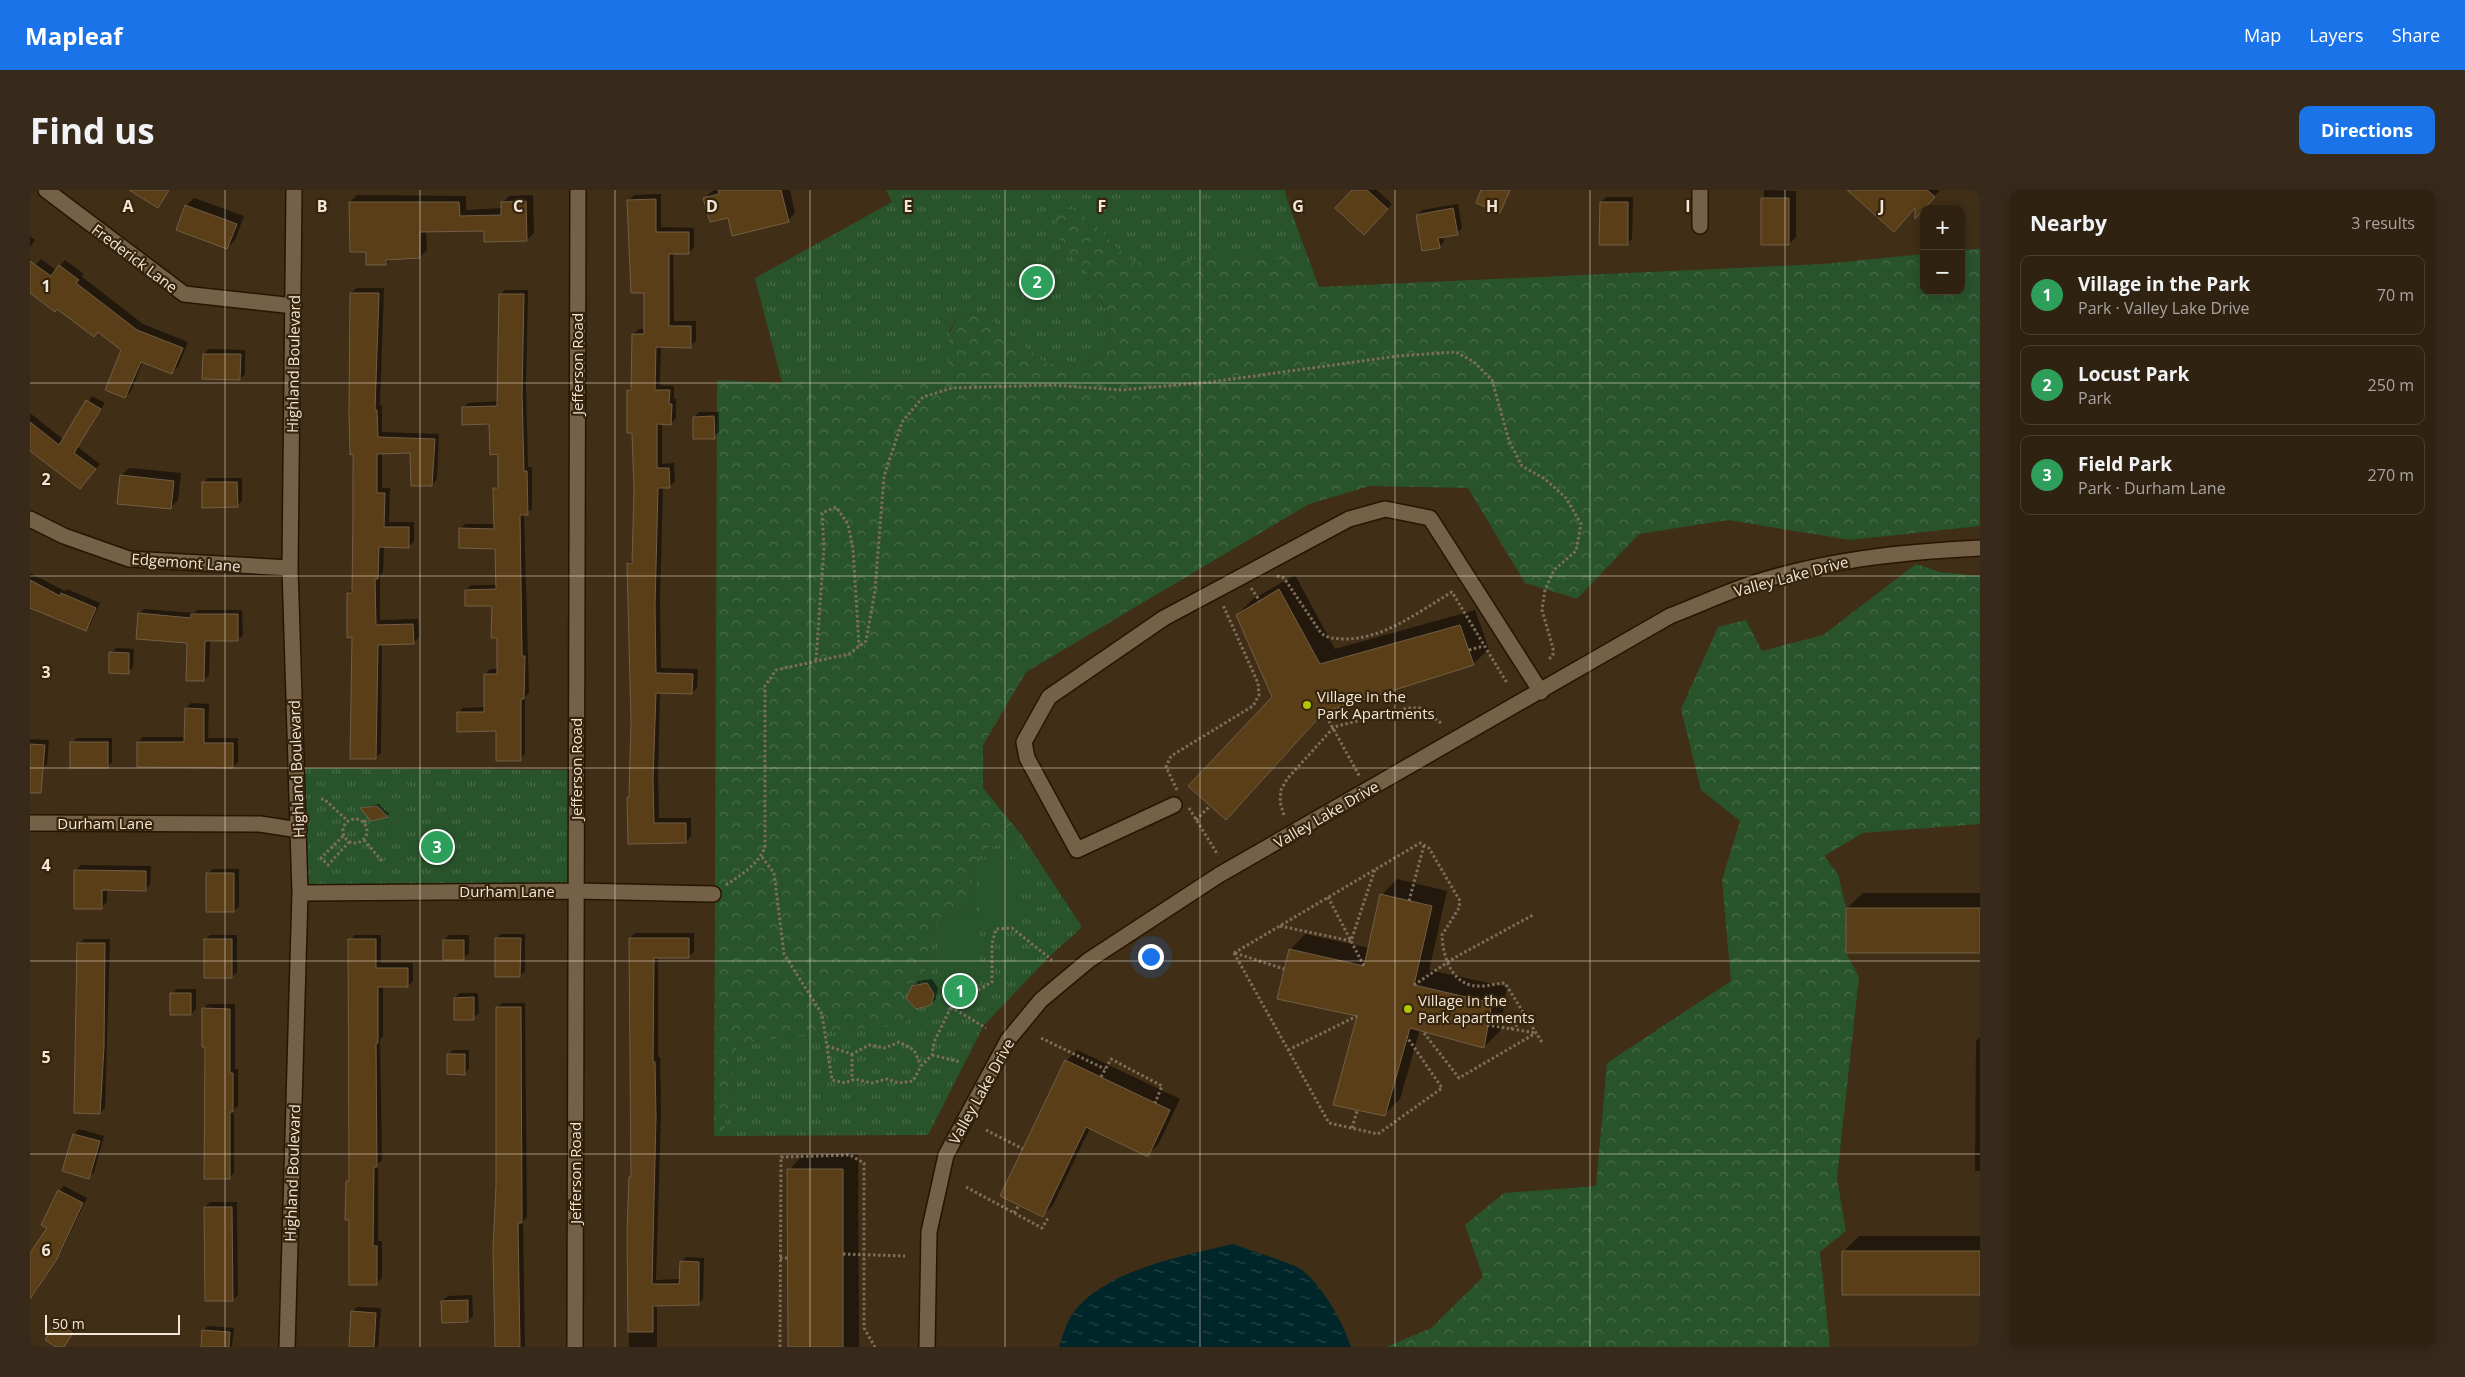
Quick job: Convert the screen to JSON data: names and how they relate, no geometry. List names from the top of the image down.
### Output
{
  "streets": {
    "street": [
      "Frederick Lane",
      "Highland Boulevard",
      "Jefferson Road",
      "Edgemont Lane",
      "Valley Lake Drive",
      "Durham Lane"
    ]
  },
  "crossings": [
    ["Frederick Lane", "Highland Boulevard"],
    ["Highland Boulevard", "Edgemont Lane"],
    ["Highland Boulevard", "Durham Lane"],
    ["Jefferson Road", "Durham Lane"]
  ],
  "places": ["Village in the Park Apartments", "Village in the Park apartments"],
  "scale_bar": "50 m",
  "page": {
    "header": "Mapleaf",
    "nav": ["Map", "Layers", "Share"],
    "buttons": "Directions",
    "title": "Find us",
    "heading": ["Nearby", "3 results"],
    "map_buttons": ["+", "−"],
    "list": [
      {
        "mark": "1",
        "name": "Village in the Park",
        "note": "Park · Valley Lake Drive",
        "value": "70 m"
      },
      {
        "mark": "2",
        "name": "Locust Park",
        "note": "Park",
        "value": "250 m"
      },
      {
        "mark": "3",
        "name": "Field Park",
        "note": "Park · Durham Lane",
        "value": "270 m"
      }
    ],
    "pins": ["2", "3", "1"],
    "scale": "50 m"
  },
  "grid": {
    "columns": [
      "A",
      "B",
      "C",
      "D",
      "E",
      "F",
      "G",
      "H",
      "I",
      "J"
    ],
    "rows": [
      "1",
      "2",
      "3",
      "4",
      "5",
      "6"
    ]
  }
}
